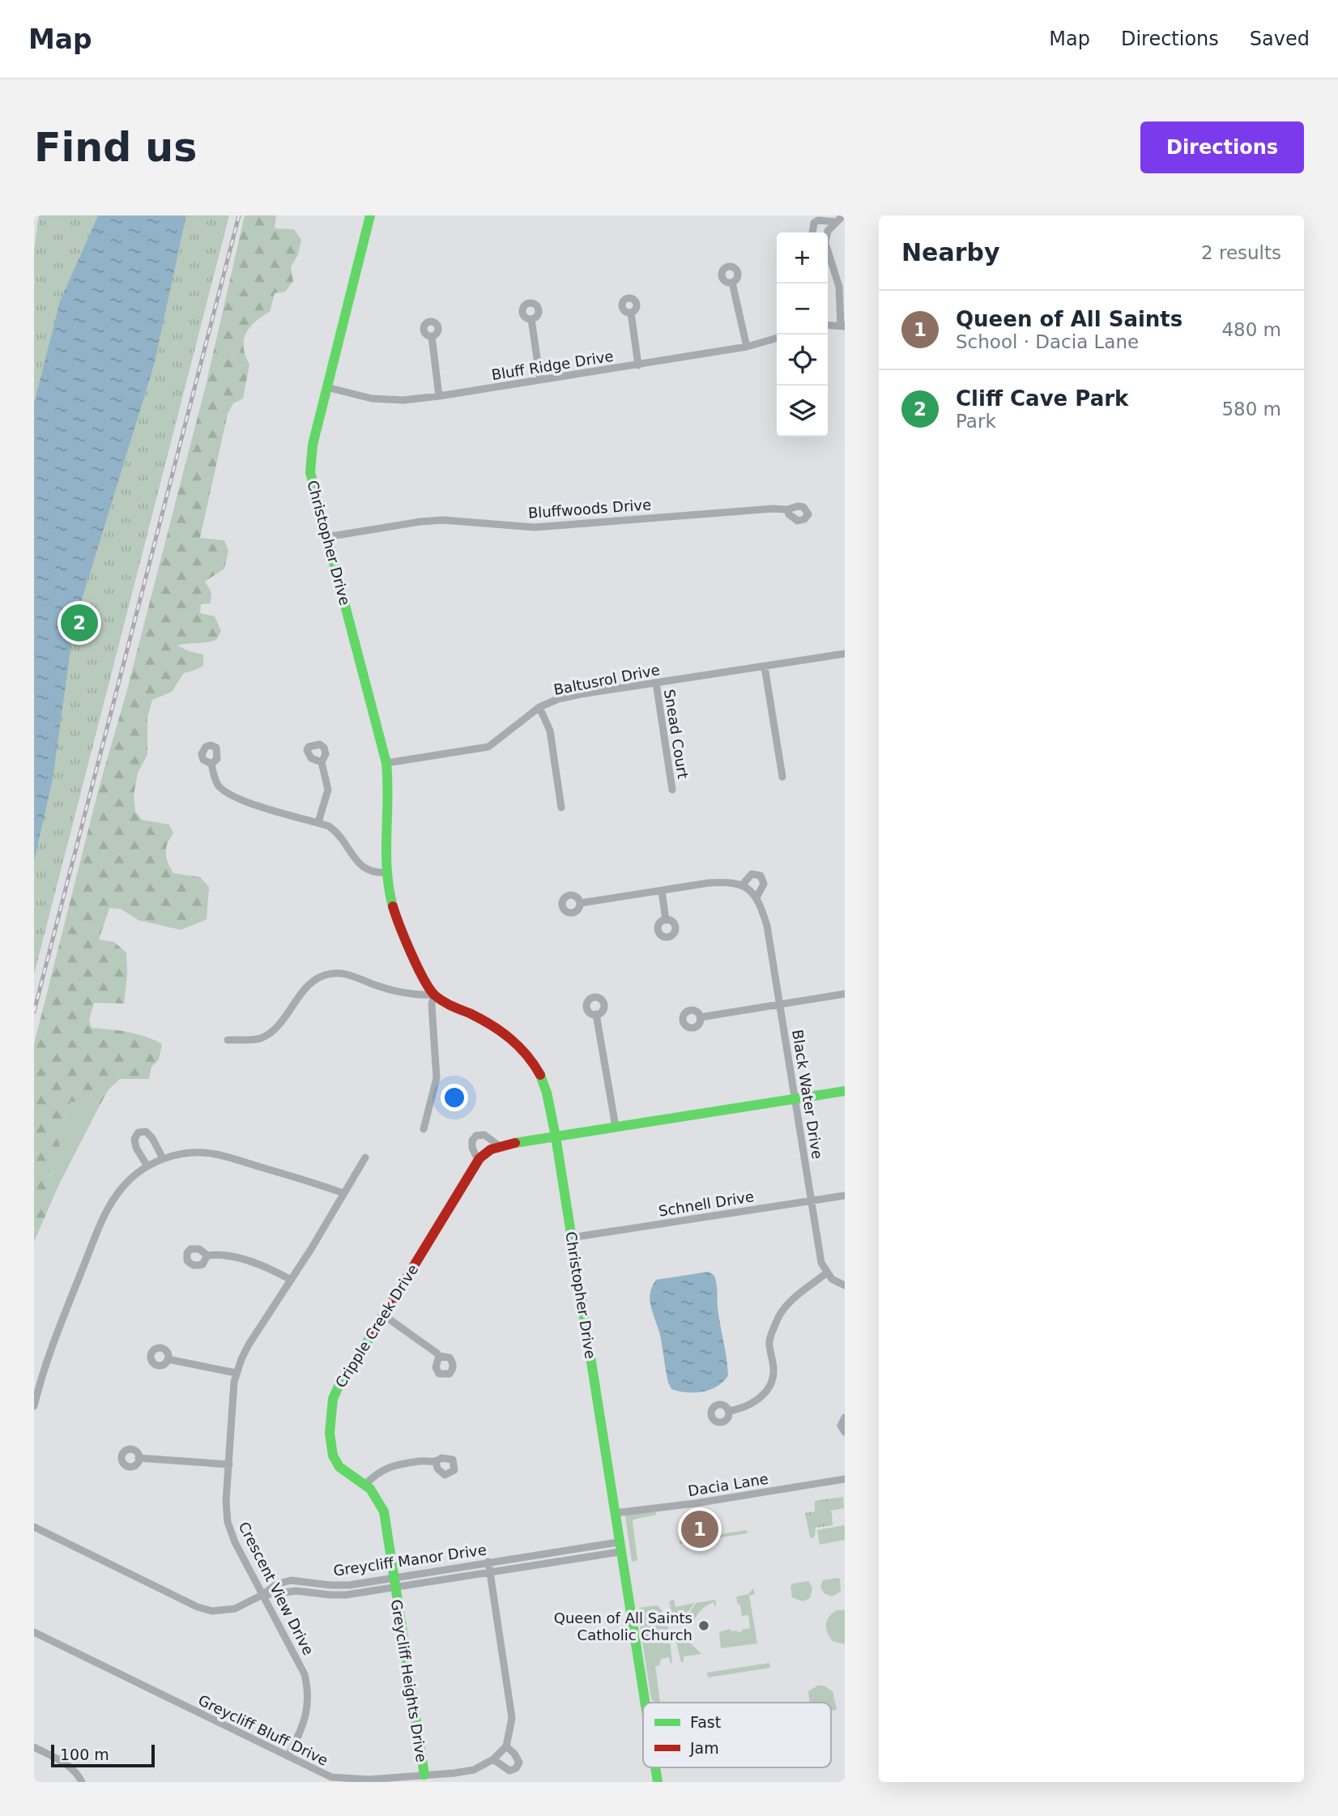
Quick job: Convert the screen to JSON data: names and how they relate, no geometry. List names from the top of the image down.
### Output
{
  "streets": {
    "street": [
      "Bluff Ridge Drive",
      "Bluffwoods Drive",
      "Christopher Drive",
      "Baltusrol Drive",
      "Snead Court",
      "Black Water Drive",
      "Schnell Drive",
      "Cripple Creek Drive",
      "Dacia Lane",
      "Greycliff Manor Drive",
      "Crescent View Drive",
      "Greycliff Heights Drive",
      "Greycliff Bluff Drive"
    ]
  },
  "crossings": [
    ["Bluff Ridge Drive", "Christopher Drive"],
    ["Bluffwoods Drive", "Christopher Drive"],
    ["Christopher Drive", "Baltusrol Drive"],
    ["Christopher Drive", "Schnell Drive"],
    ["Christopher Drive", "Cripple Creek Drive"],
    ["Christopher Drive", "Dacia Lane"],
    ["Christopher Drive", "Greycliff Manor Drive"],
    ["Baltusrol Drive", "Snead Court"],
    ["Black Water Drive", "Schnell Drive"],
    ["Black Water Drive", "Cripple Creek Drive"],
    ["Cripple Creek Drive", "Greycliff Manor Drive"],
    ["Cripple Creek Drive", "Greycliff Heights Drive"],
    ["Greycliff Manor Drive", "Crescent View Drive"],
    ["Greycliff Manor Drive", "Greycliff Heights Drive"],
    ["Crescent View Drive", "Greycliff Bluff Drive"],
    ["Greycliff Heights Drive", "Greycliff Bluff Drive"]
  ],
  "places": ["Queen of All Saints Catholic Church"],
  "legend": ["Fast", "Jam"],
  "scale_bar": "100 m",
  "page": {
    "header": "Map",
    "nav": ["Map", "Directions", "Saved"],
    "buttons": "Directions",
    "title": "Find us",
    "heading": ["Nearby", "2 results"],
    "map_buttons": ["+", "−"],
    "list": [
      {
        "mark": "1",
        "name": "Queen of All Saints",
        "note": "School · Dacia Lane",
        "value": "480 m"
      },
      {
        "mark": "2",
        "name": "Cliff Cave Park",
        "note": "Park",
        "value": "580 m"
      }
    ],
    "pins": ["2", "1"],
    "scale": "100 m"
  }
}
